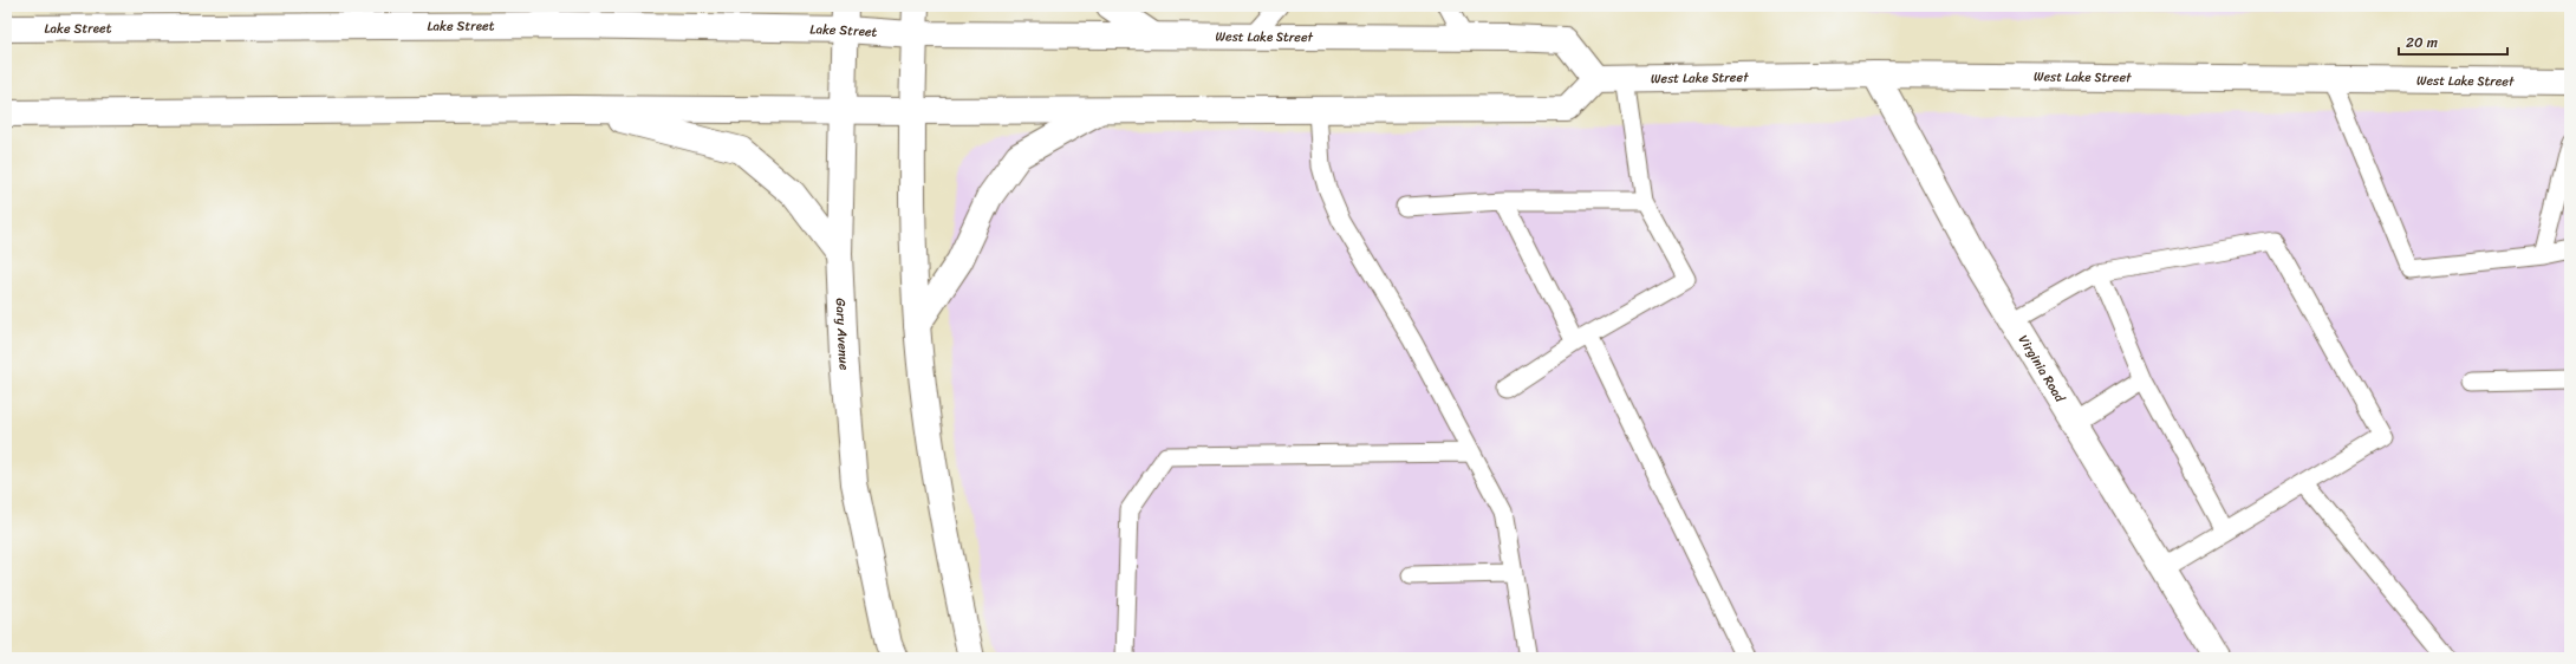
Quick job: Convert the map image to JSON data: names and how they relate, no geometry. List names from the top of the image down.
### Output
{
  "streets": {
    "main road": [
      "Lake Street",
      "West Lake Street",
      "Gary Avenue",
      "Virginia Road"
    ]
  },
  "crossings": [
    ["Lake Street", "West Lake Street"],
    ["Lake Street", "Gary Avenue"],
    ["West Lake Street", "Virginia Road"]
  ],
  "scale_bar": "20 m"
}
